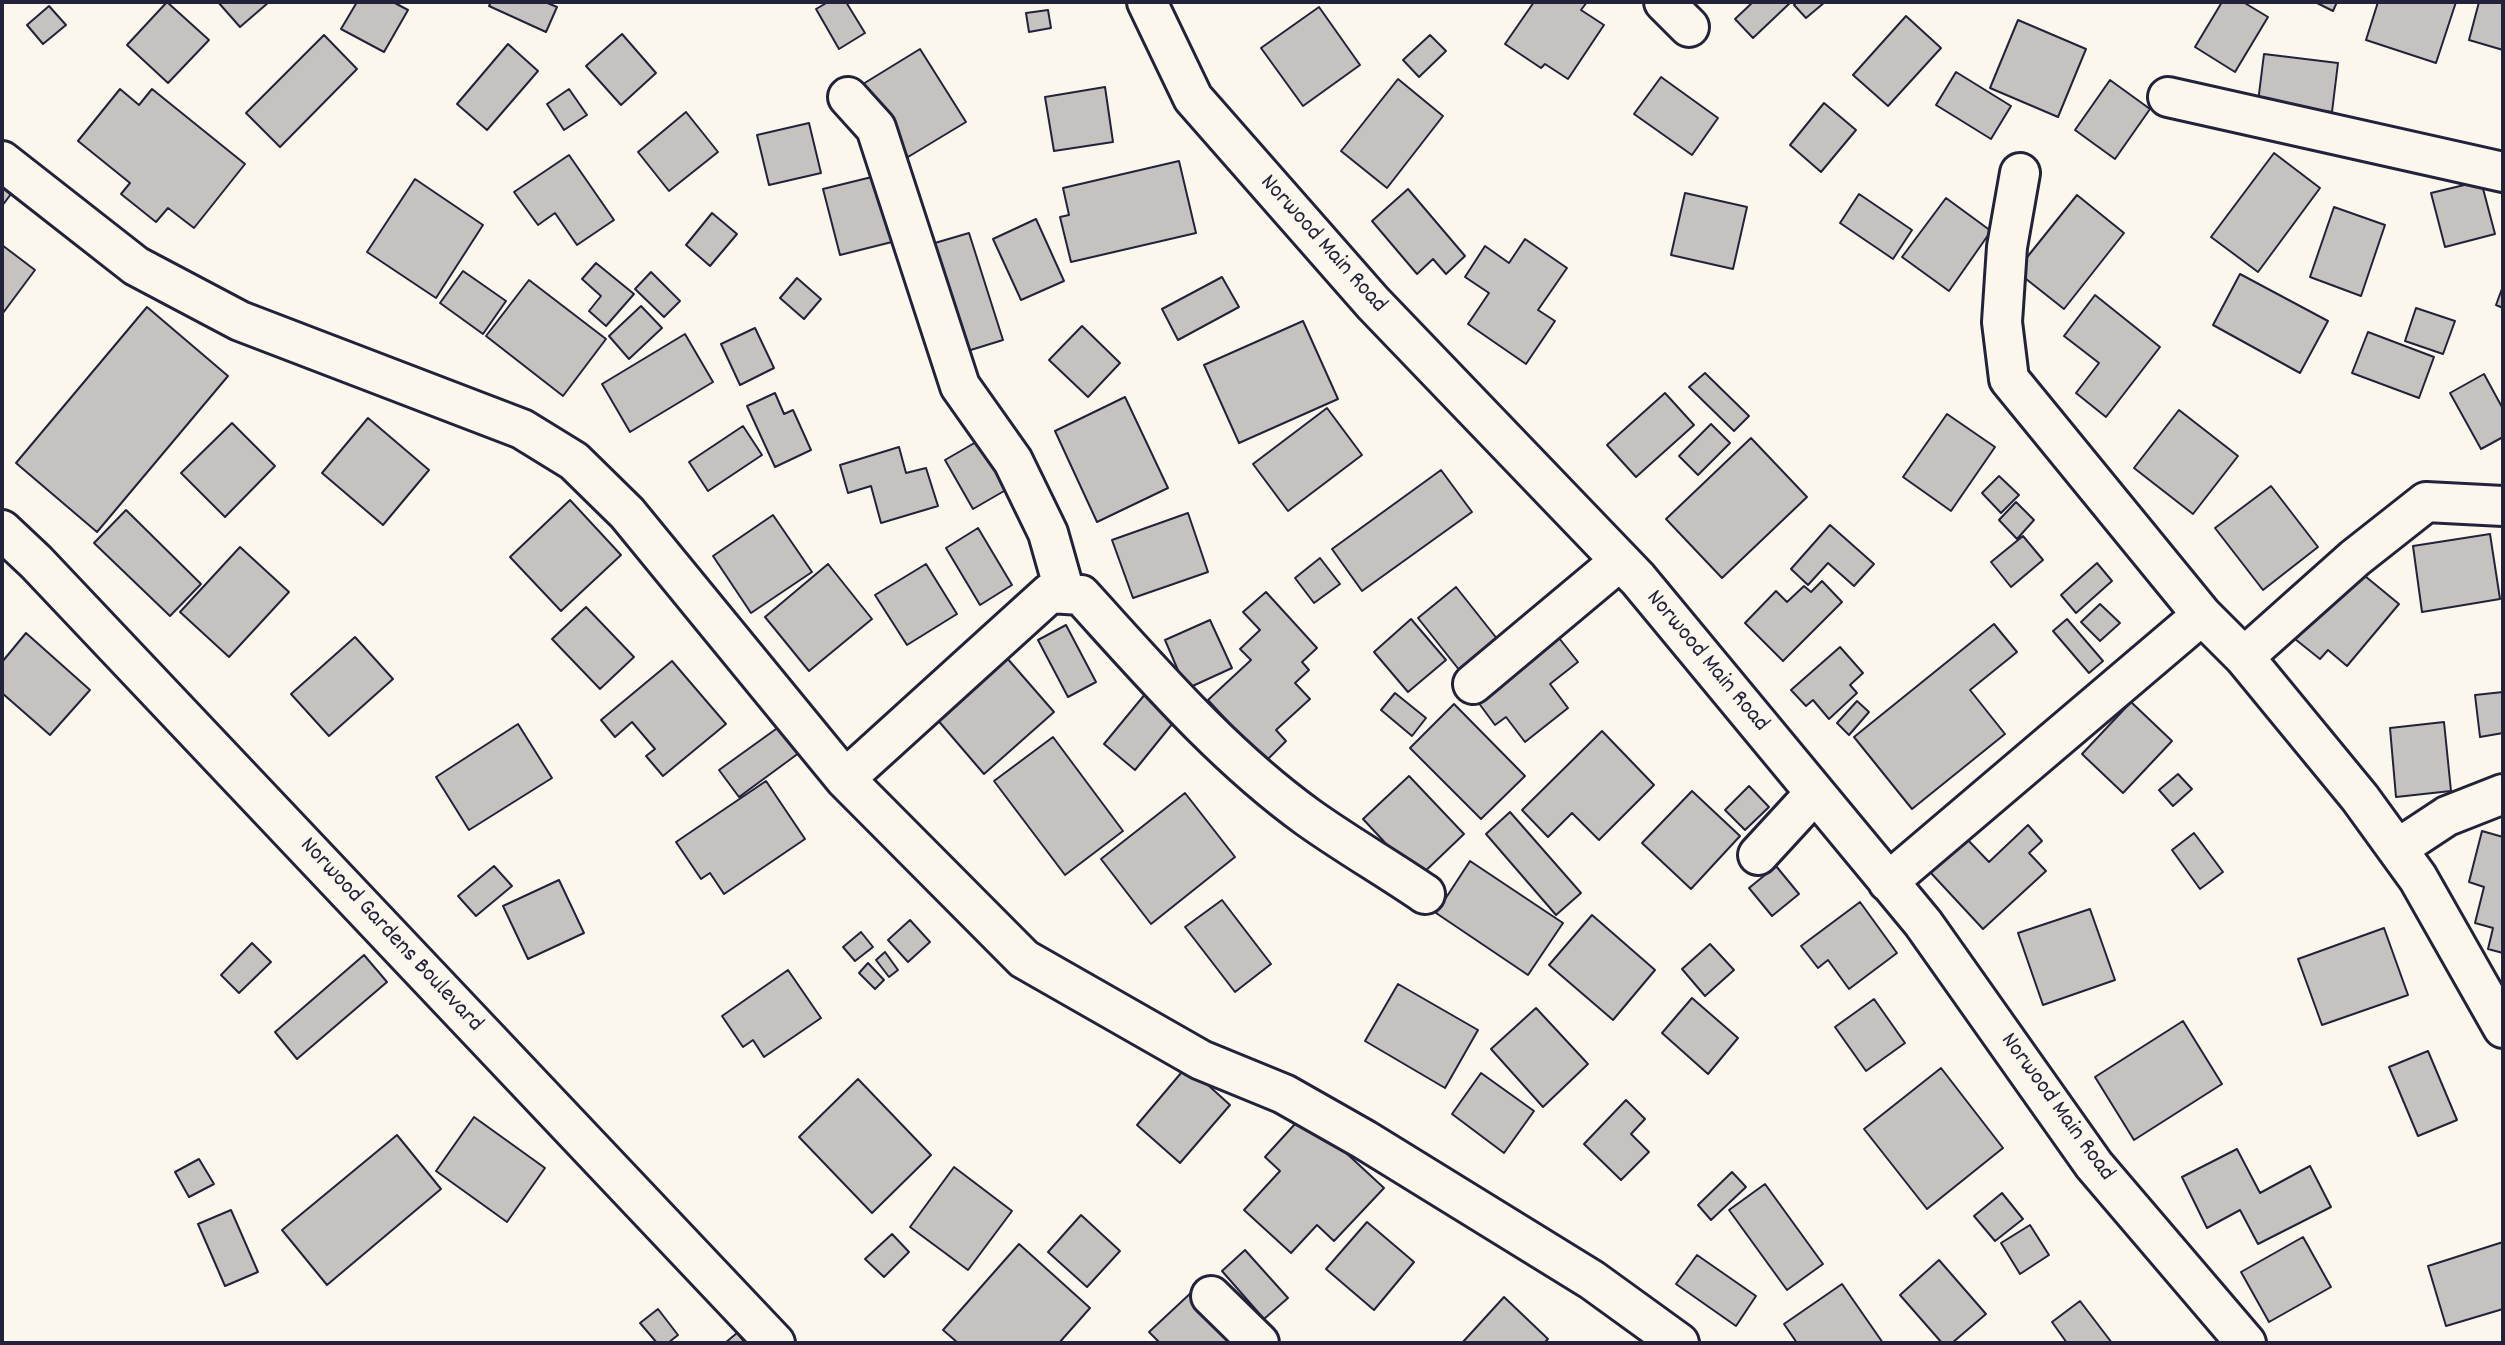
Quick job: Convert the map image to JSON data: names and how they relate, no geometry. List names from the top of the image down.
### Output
{
  "streets": {
    "street": ["Norwood Main Road", "Norwood Gardens Boulevard"]
  }
}
